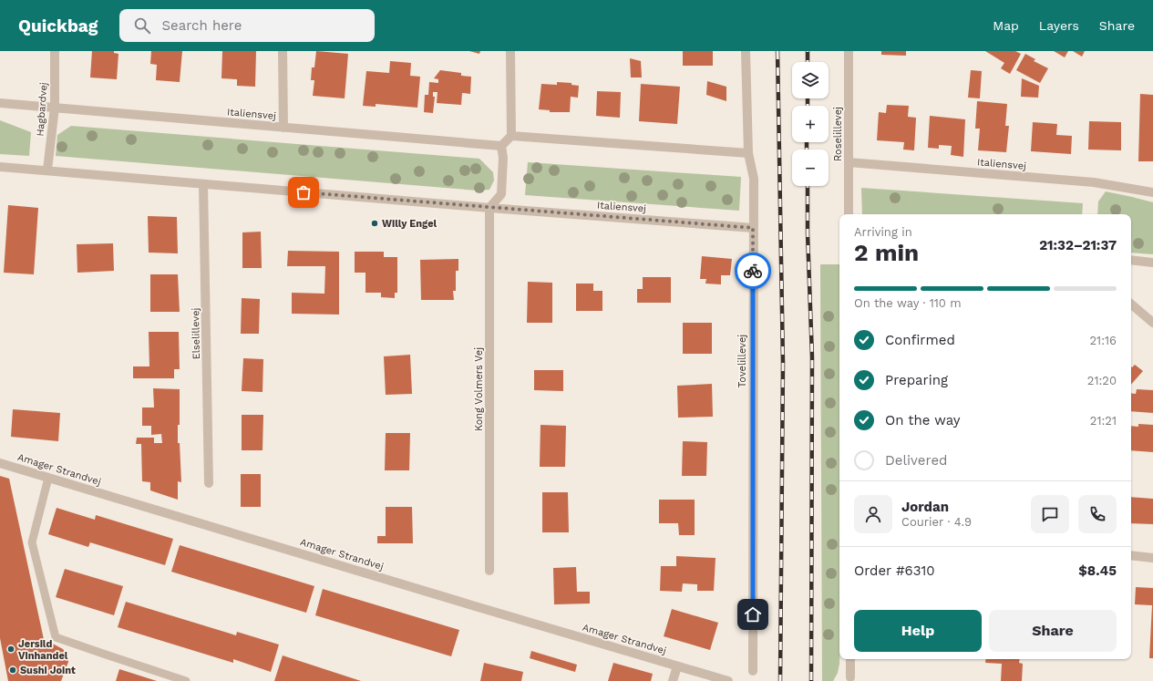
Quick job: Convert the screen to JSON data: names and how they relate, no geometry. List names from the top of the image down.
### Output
{
  "streets": {
    "street": [
      "Hagbardvej",
      "Italiensvej",
      "Roselillevej",
      "Elselillevej",
      "Tovelillevej",
      "Kong Volmers Vej",
      "Amager Strandvej"
    ]
  },
  "crossings": [
    ["Hagbardvej", "Italiensvej"],
    ["Italiensvej", "Roselillevej"],
    ["Italiensvej", "Elselillevej"],
    ["Italiensvej", "Tovelillevej"],
    ["Italiensvej", "Kong Volmers Vej"]
  ],
  "places": ["Willy Engel", "Jersild Vinhandel", "Sushi Joint"],
  "page": {
    "header": "Quickbag",
    "search": "Search here",
    "nav": ["Map", "Layers", "Share"],
    "map_buttons": ["+", "−"],
    "heading": ["2 min", "Arriving in", "21:32–21:37"],
    "panel": [
      "Jordan",
      "Courier · 4.9",
      "Order #6310",
      "$8.45"
    ],
    "bar": "On the way · 110 m",
    "list": [
      ["Confirmed", "21:16"],
      ["Preparing", "21:20"],
      ["On the way", "21:21"],
      "Delivered"
    ],
    "buttons": ["Help", "Share"]
  }
}
